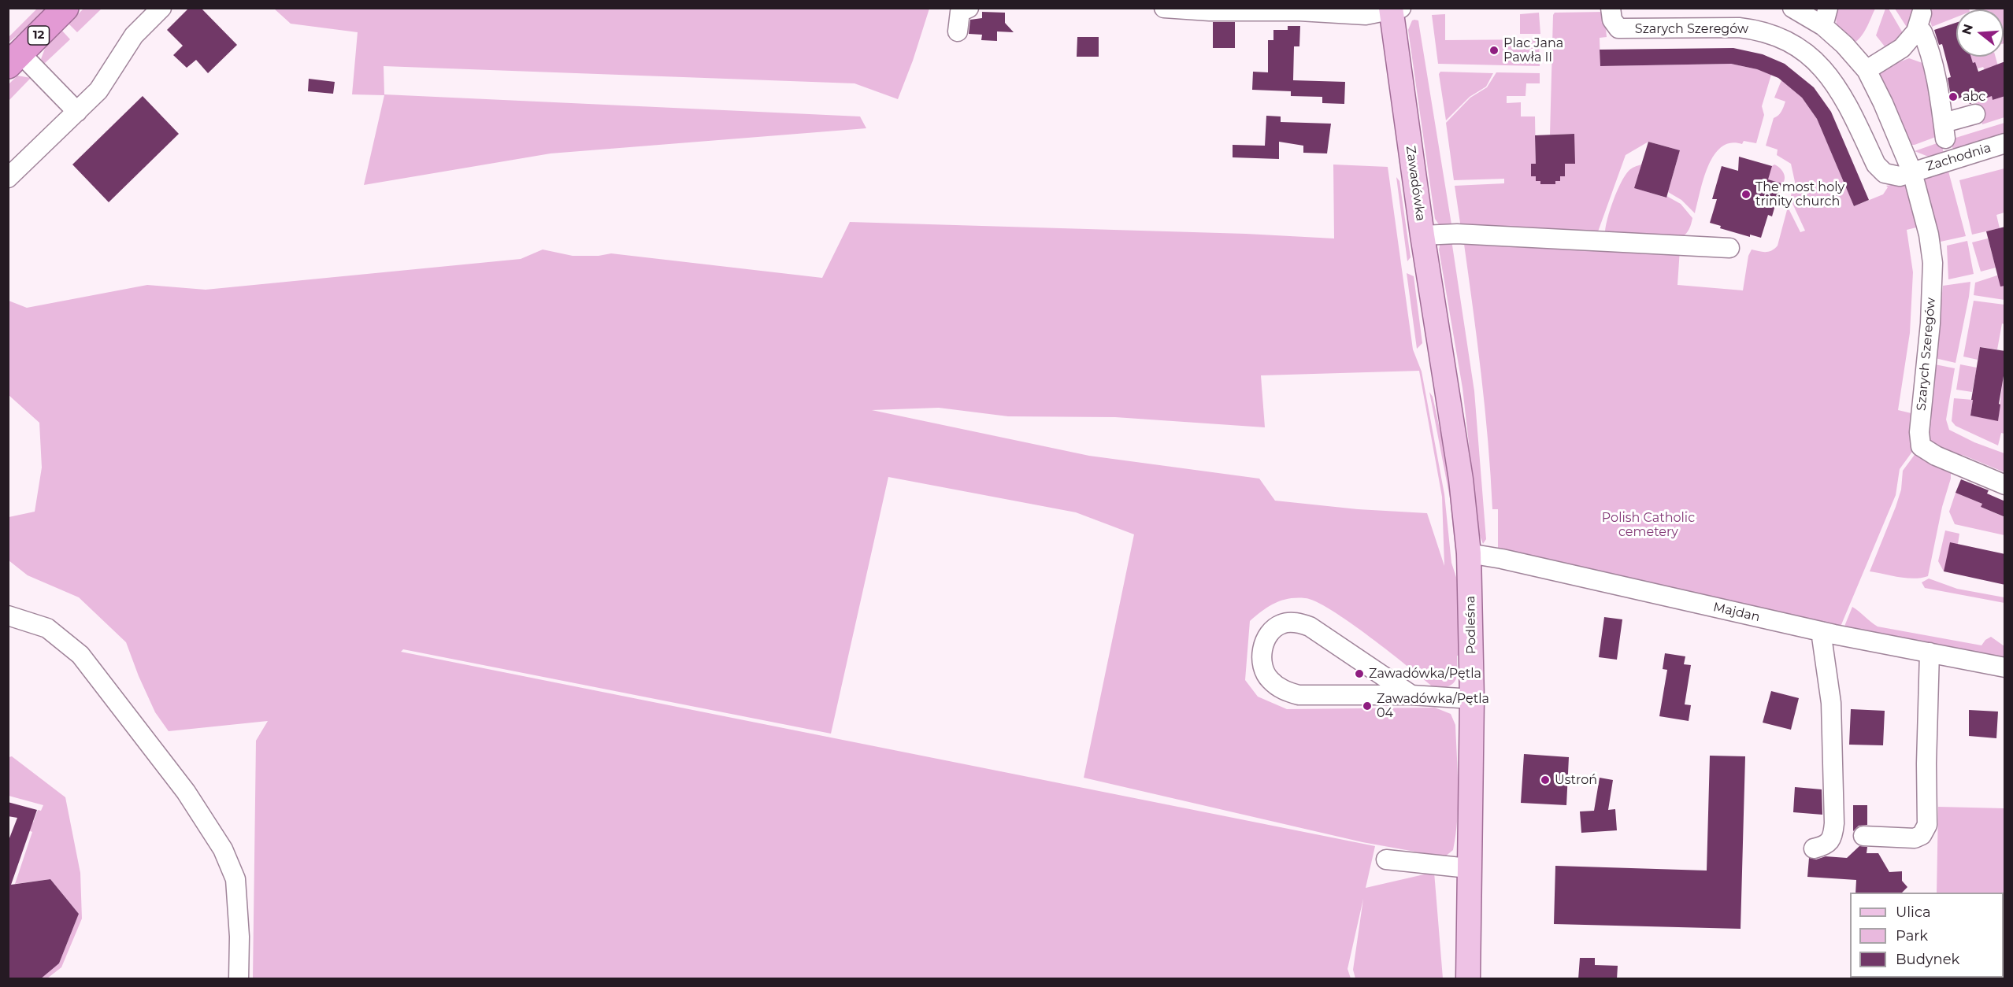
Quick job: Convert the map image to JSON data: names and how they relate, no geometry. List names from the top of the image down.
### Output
{
  "streets": {
    "highway": ["12"],
    "main road": ["Zawadówka", "Podleśna"],
    "street": ["Szarych Szeregów", "Zachodnia", "Majdan"]
  },
  "crossings": [
    ["Szarych Szeregów", "Zachodnia"],
    ["Zawadówka", "Podleśna"],
    ["Majdan", "Podleśna"]
  ],
  "parks": ["Polish Catholic cemetery"],
  "places": [
    "Plac Jana Pawła II",
    "abc",
    "The most holy trinity church",
    "Zawadówka/Pętla",
    "Zawadówka/Pętla 04",
    "Ustroń"
  ],
  "legend": ["Ulica", "Park", "Budynek"],
  "north": "left"
}
